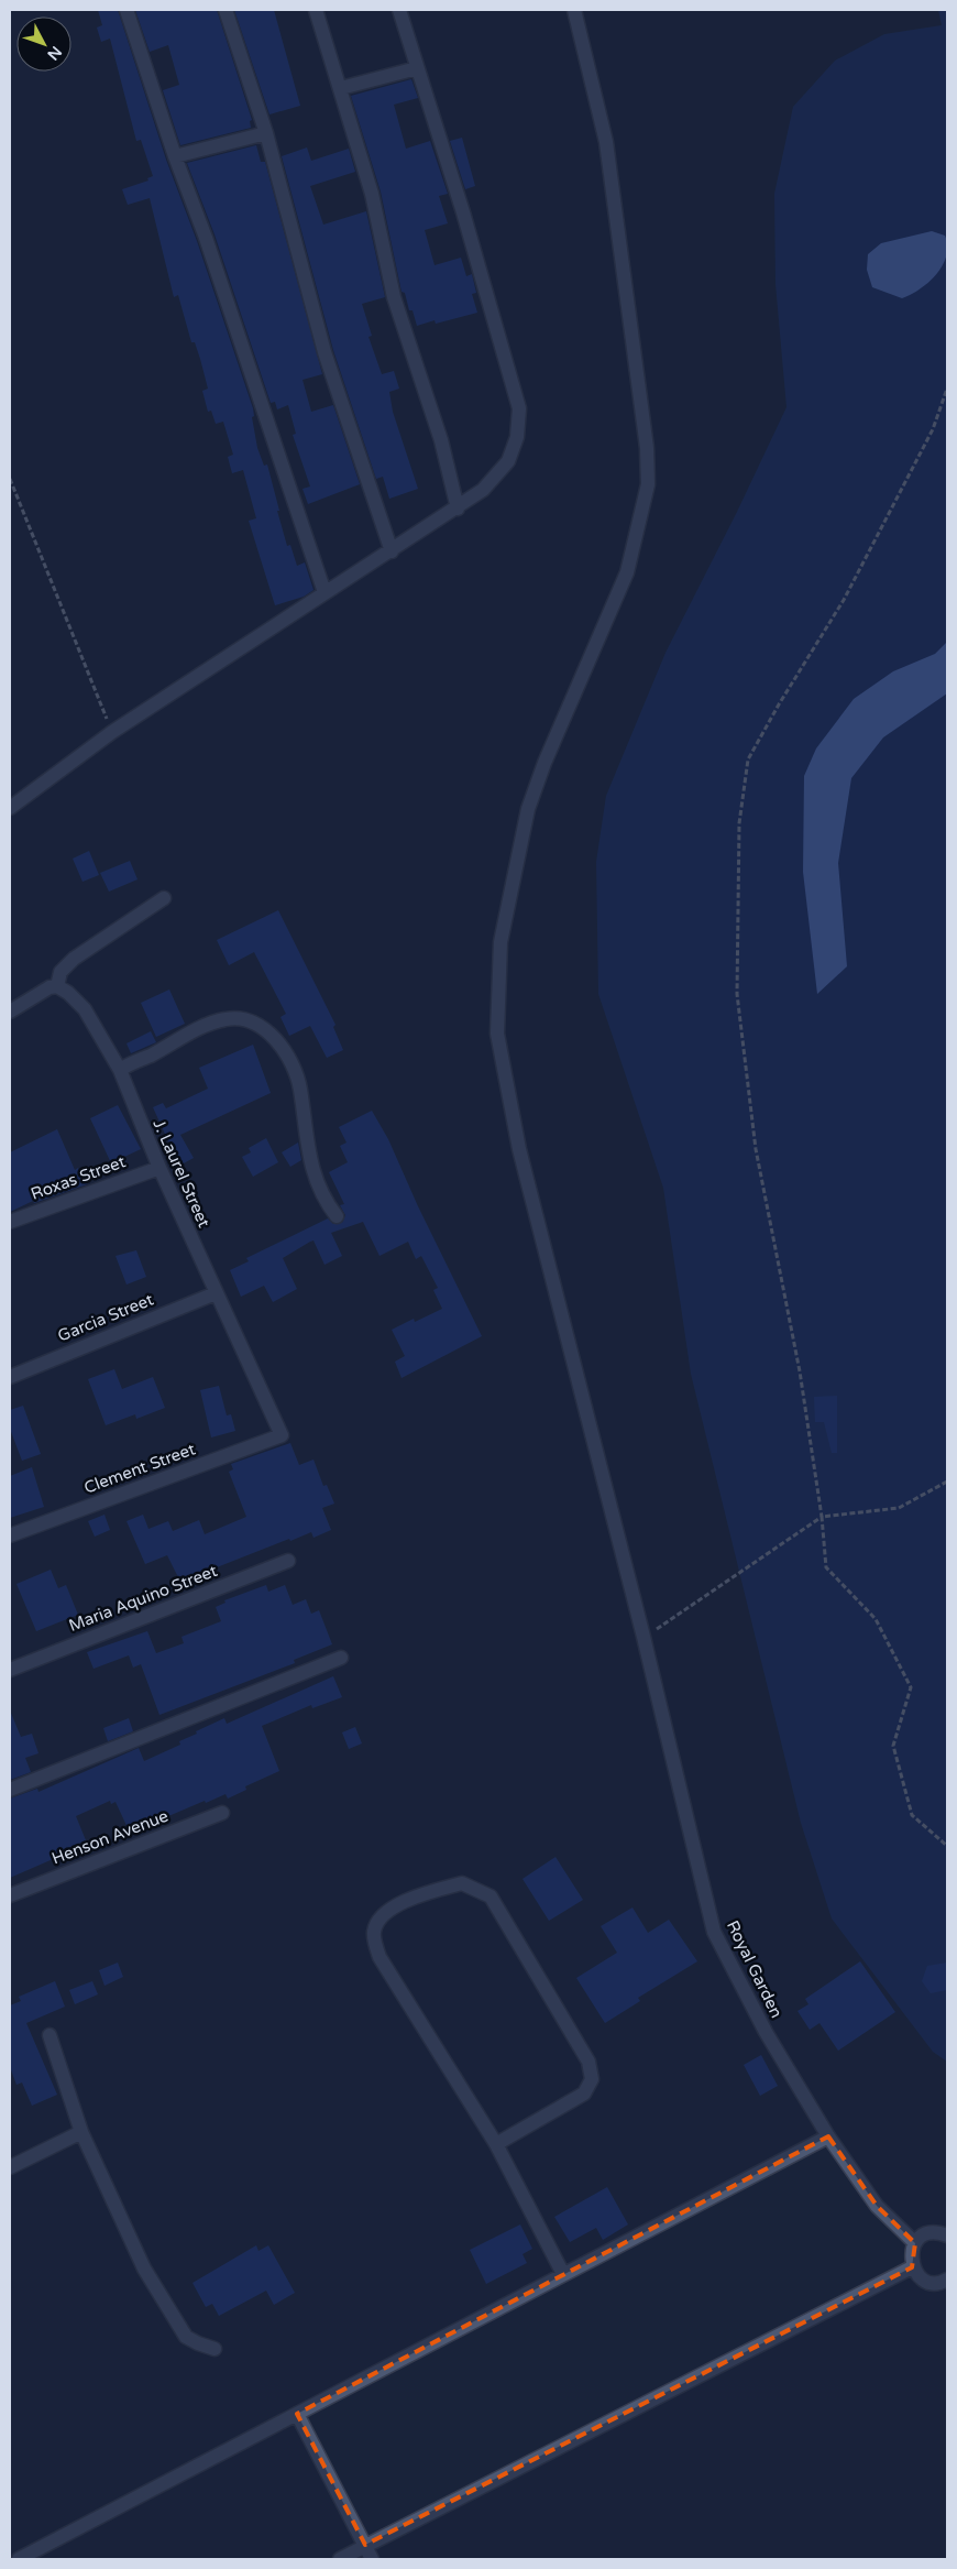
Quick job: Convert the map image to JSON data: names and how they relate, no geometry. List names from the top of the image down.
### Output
{
  "streets": {
    "street": [
      "J. Laurel Street",
      "Roxas Street",
      "Garcia Street",
      "Clement Street",
      "Maria Aquino Street",
      "Henson Avenue",
      "Royal Garden"
    ]
  },
  "crossings": [
    ["J. Laurel Street", "Roxas Street"],
    ["J. Laurel Street", "Garcia Street"],
    ["J. Laurel Street", "Clement Street"]
  ],
  "north": "bottom right"
}
